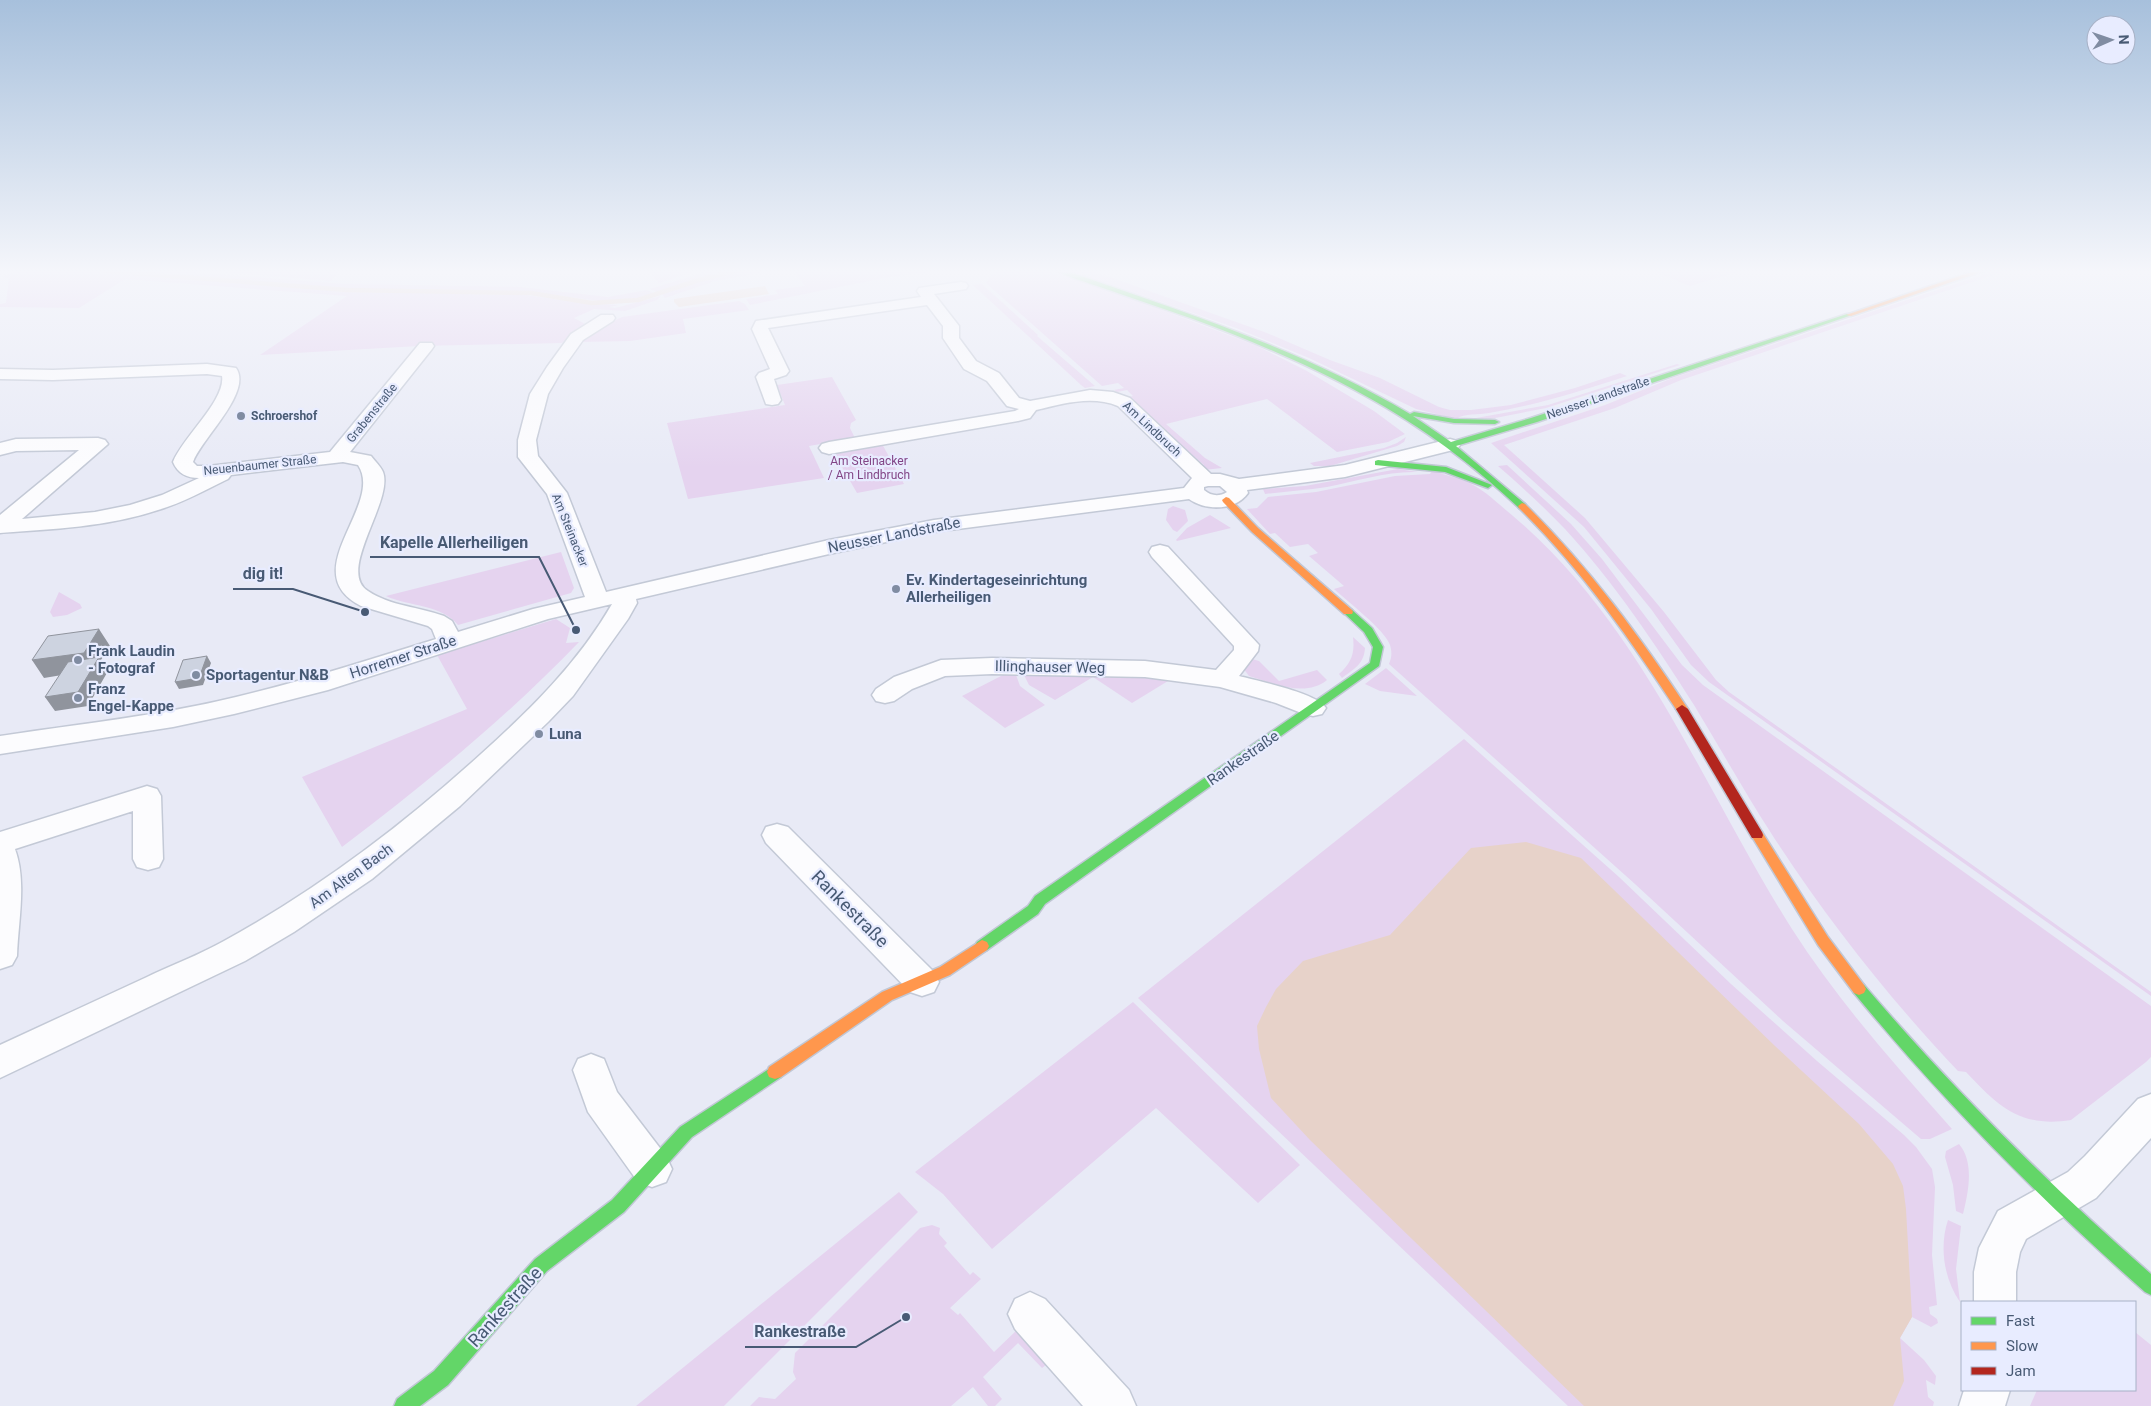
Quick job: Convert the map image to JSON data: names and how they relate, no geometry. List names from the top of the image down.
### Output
{
  "streets": {
    "main road": ["Neusser Landstraße", "Rankestraße"],
    "street": [
      "Grabenstraße",
      "Am Lindbruch",
      "Neuenbaumer Straße",
      "Am Steinacker",
      "Horremer Straße",
      "Illinghauser Weg",
      "Am Alten Bach"
    ]
  },
  "crossings": [
    ["Neusser Landstraße", "Am Lindbruch"],
    ["Neusser Landstraße", "Am Steinacker"],
    ["Neusser Landstraße", "Horremer Straße"],
    ["Neusser Landstraße", "Rankestraße"],
    ["Neusser Landstraße", "Am Alten Bach"],
    ["Grabenstraße", "Neuenbaumer Straße"],
    ["Neuenbaumer Straße", "Horremer Straße"],
    ["Am Steinacker", "Horremer Straße"],
    ["Am Steinacker", "Am Alten Bach"],
    ["Horremer Straße", "Am Alten Bach"],
    ["Illinghauser Weg", "Rankestraße"]
  ],
  "parks": ["Am Steinacker / Am Lindbruch"],
  "places": [
    "Schroershof",
    "Ev. Kindertageseinrichtung Allerheiligen",
    "dig it!",
    "Kapelle Allerheiligen",
    "Frank Laudin - Fotograf",
    "Sportagentur N&B",
    "Franz Engel-Kappe",
    "Luna",
    "Rankestraße"
  ],
  "legend": ["Fast", "Slow", "Jam"],
  "north": "right"
}
